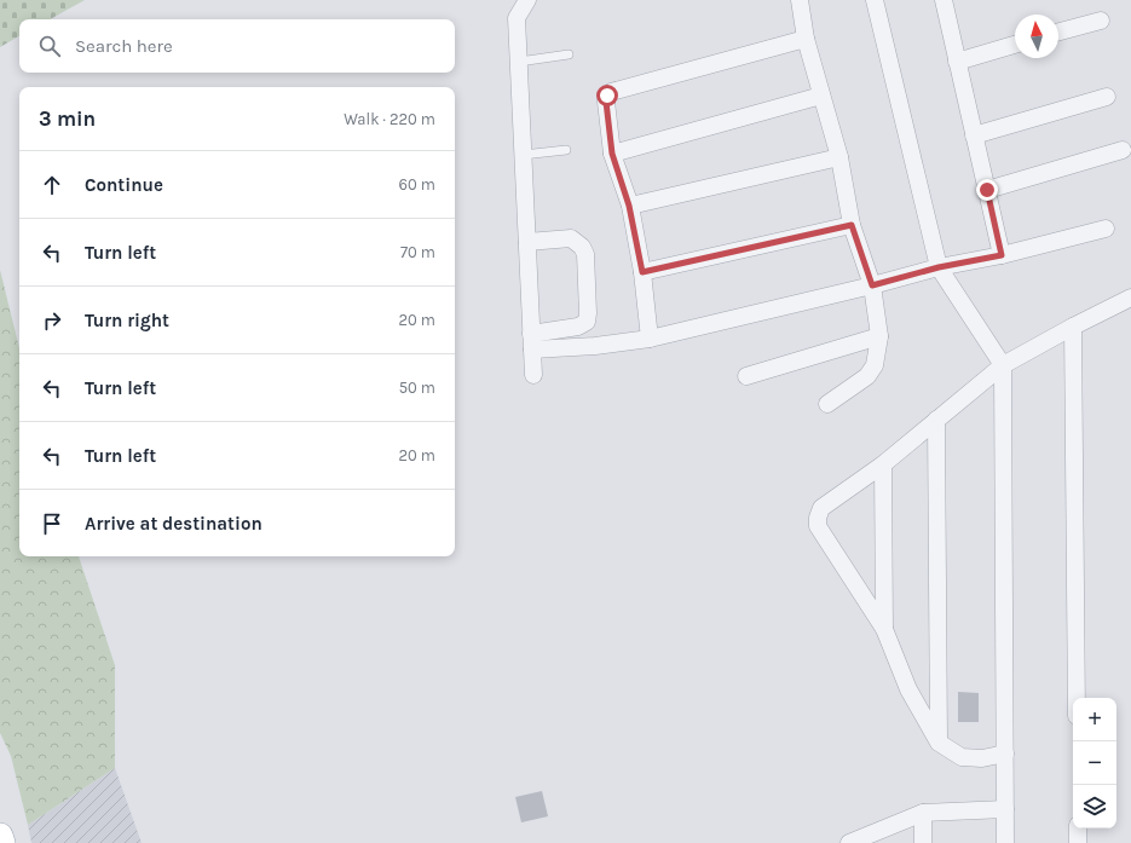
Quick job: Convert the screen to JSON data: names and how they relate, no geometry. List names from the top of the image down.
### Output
{
  "north": "top",
  "page": {
    "search": "Search here",
    "heading": ["3 min", "Walk · 220 m"],
    "list": [
      ["Continue", "60 m"],
      ["Turn left", "70 m"],
      ["Turn right", "20 m"],
      ["Turn left", "50 m"],
      ["Turn left", "20 m"],
      "Arrive at destination"
    ],
    "map_buttons": ["+", "−"]
  }
}
